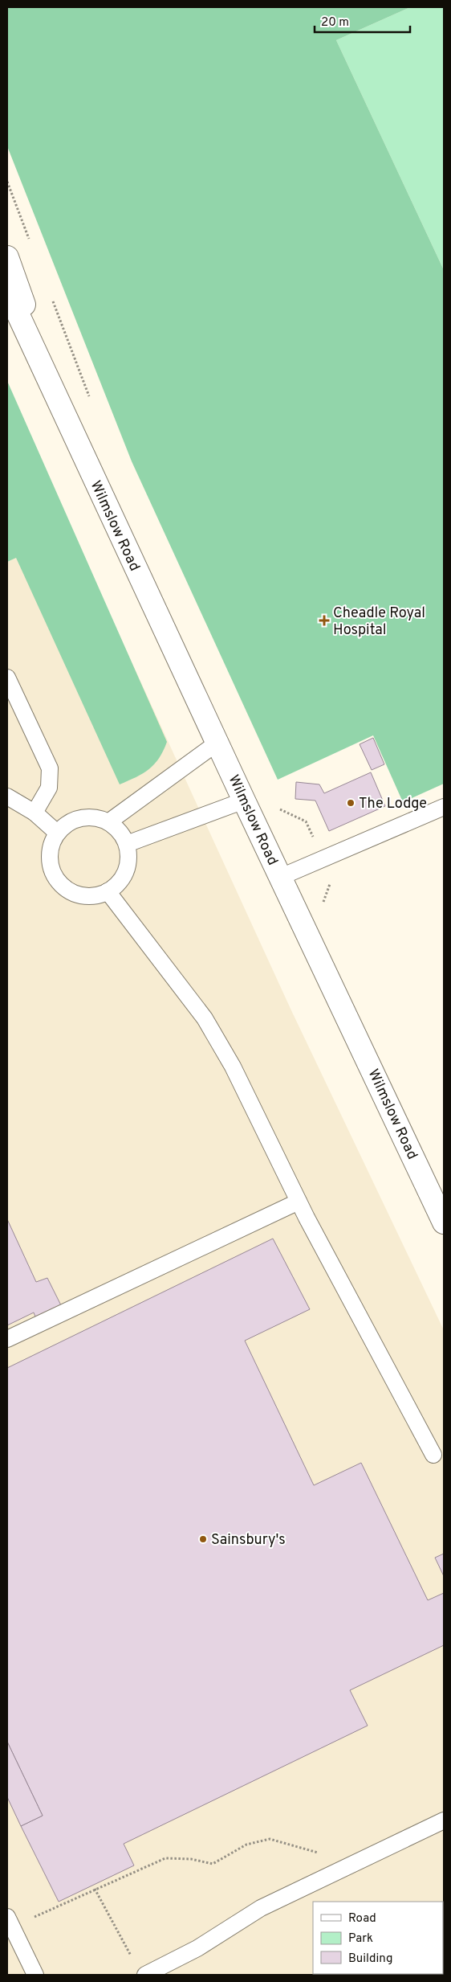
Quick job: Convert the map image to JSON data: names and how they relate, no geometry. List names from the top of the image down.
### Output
{
  "streets": {
    "main road": ["Wilmslow Road"]
  },
  "places": {
    "health": ["Cheadle Royal Hospital"],
    "other": ["The Lodge", "Sainsbury's"]
  },
  "legend": ["Road", "Park", "Building"],
  "scale_bar": "20 m"
}
